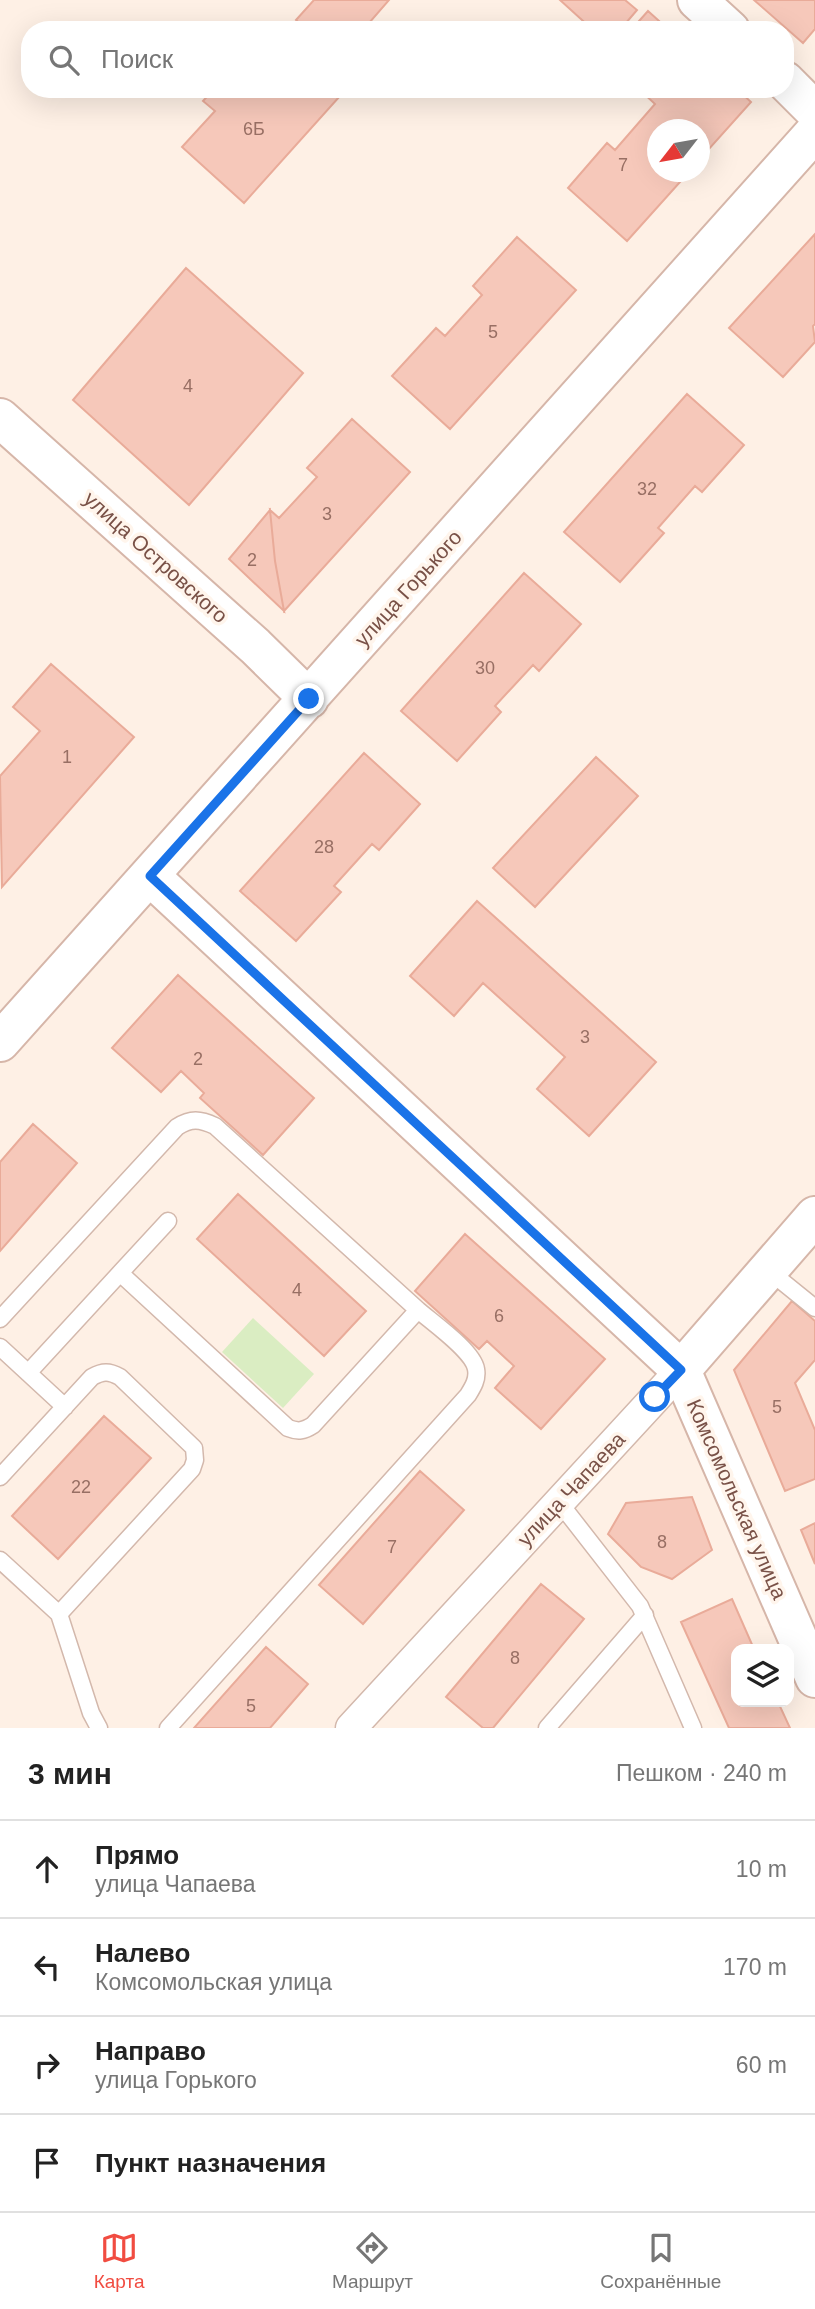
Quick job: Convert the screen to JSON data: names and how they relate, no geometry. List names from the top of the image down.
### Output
{
  "streets": {
    "street": [
      "улица Островского",
      "улица Горького",
      "улица Чапаева",
      "Комсомольская улица"
    ]
  },
  "crossings": [
    ["улица Островского", "улица Горького"],
    ["улица Горького", "Комсомольская улица"],
    ["улица Чапаева", "Комсомольская улица"]
  ],
  "house_numbers": [
    "6Б",
    "7",
    "5",
    "4",
    "32",
    "3",
    "2",
    "30",
    "1",
    "28",
    "3",
    "2",
    "4",
    "6",
    "5",
    "22",
    "8",
    "7",
    "8",
    "5"
  ],
  "north": "bottom left",
  "page": {
    "search": "Поиск",
    "heading": ["3 мин", "Пешком · 240 m"],
    "list": [
      ["Прямо", "улица Чапаева", "10 m"],
      ["Налево", "Комсомольская улица", "170 m"],
      ["Направо", "улица Горького", "60 m"],
      "Пункт назначения"
    ],
    "nav": ["Карта", "Маршрут", "Сохранённые"]
  }
}
